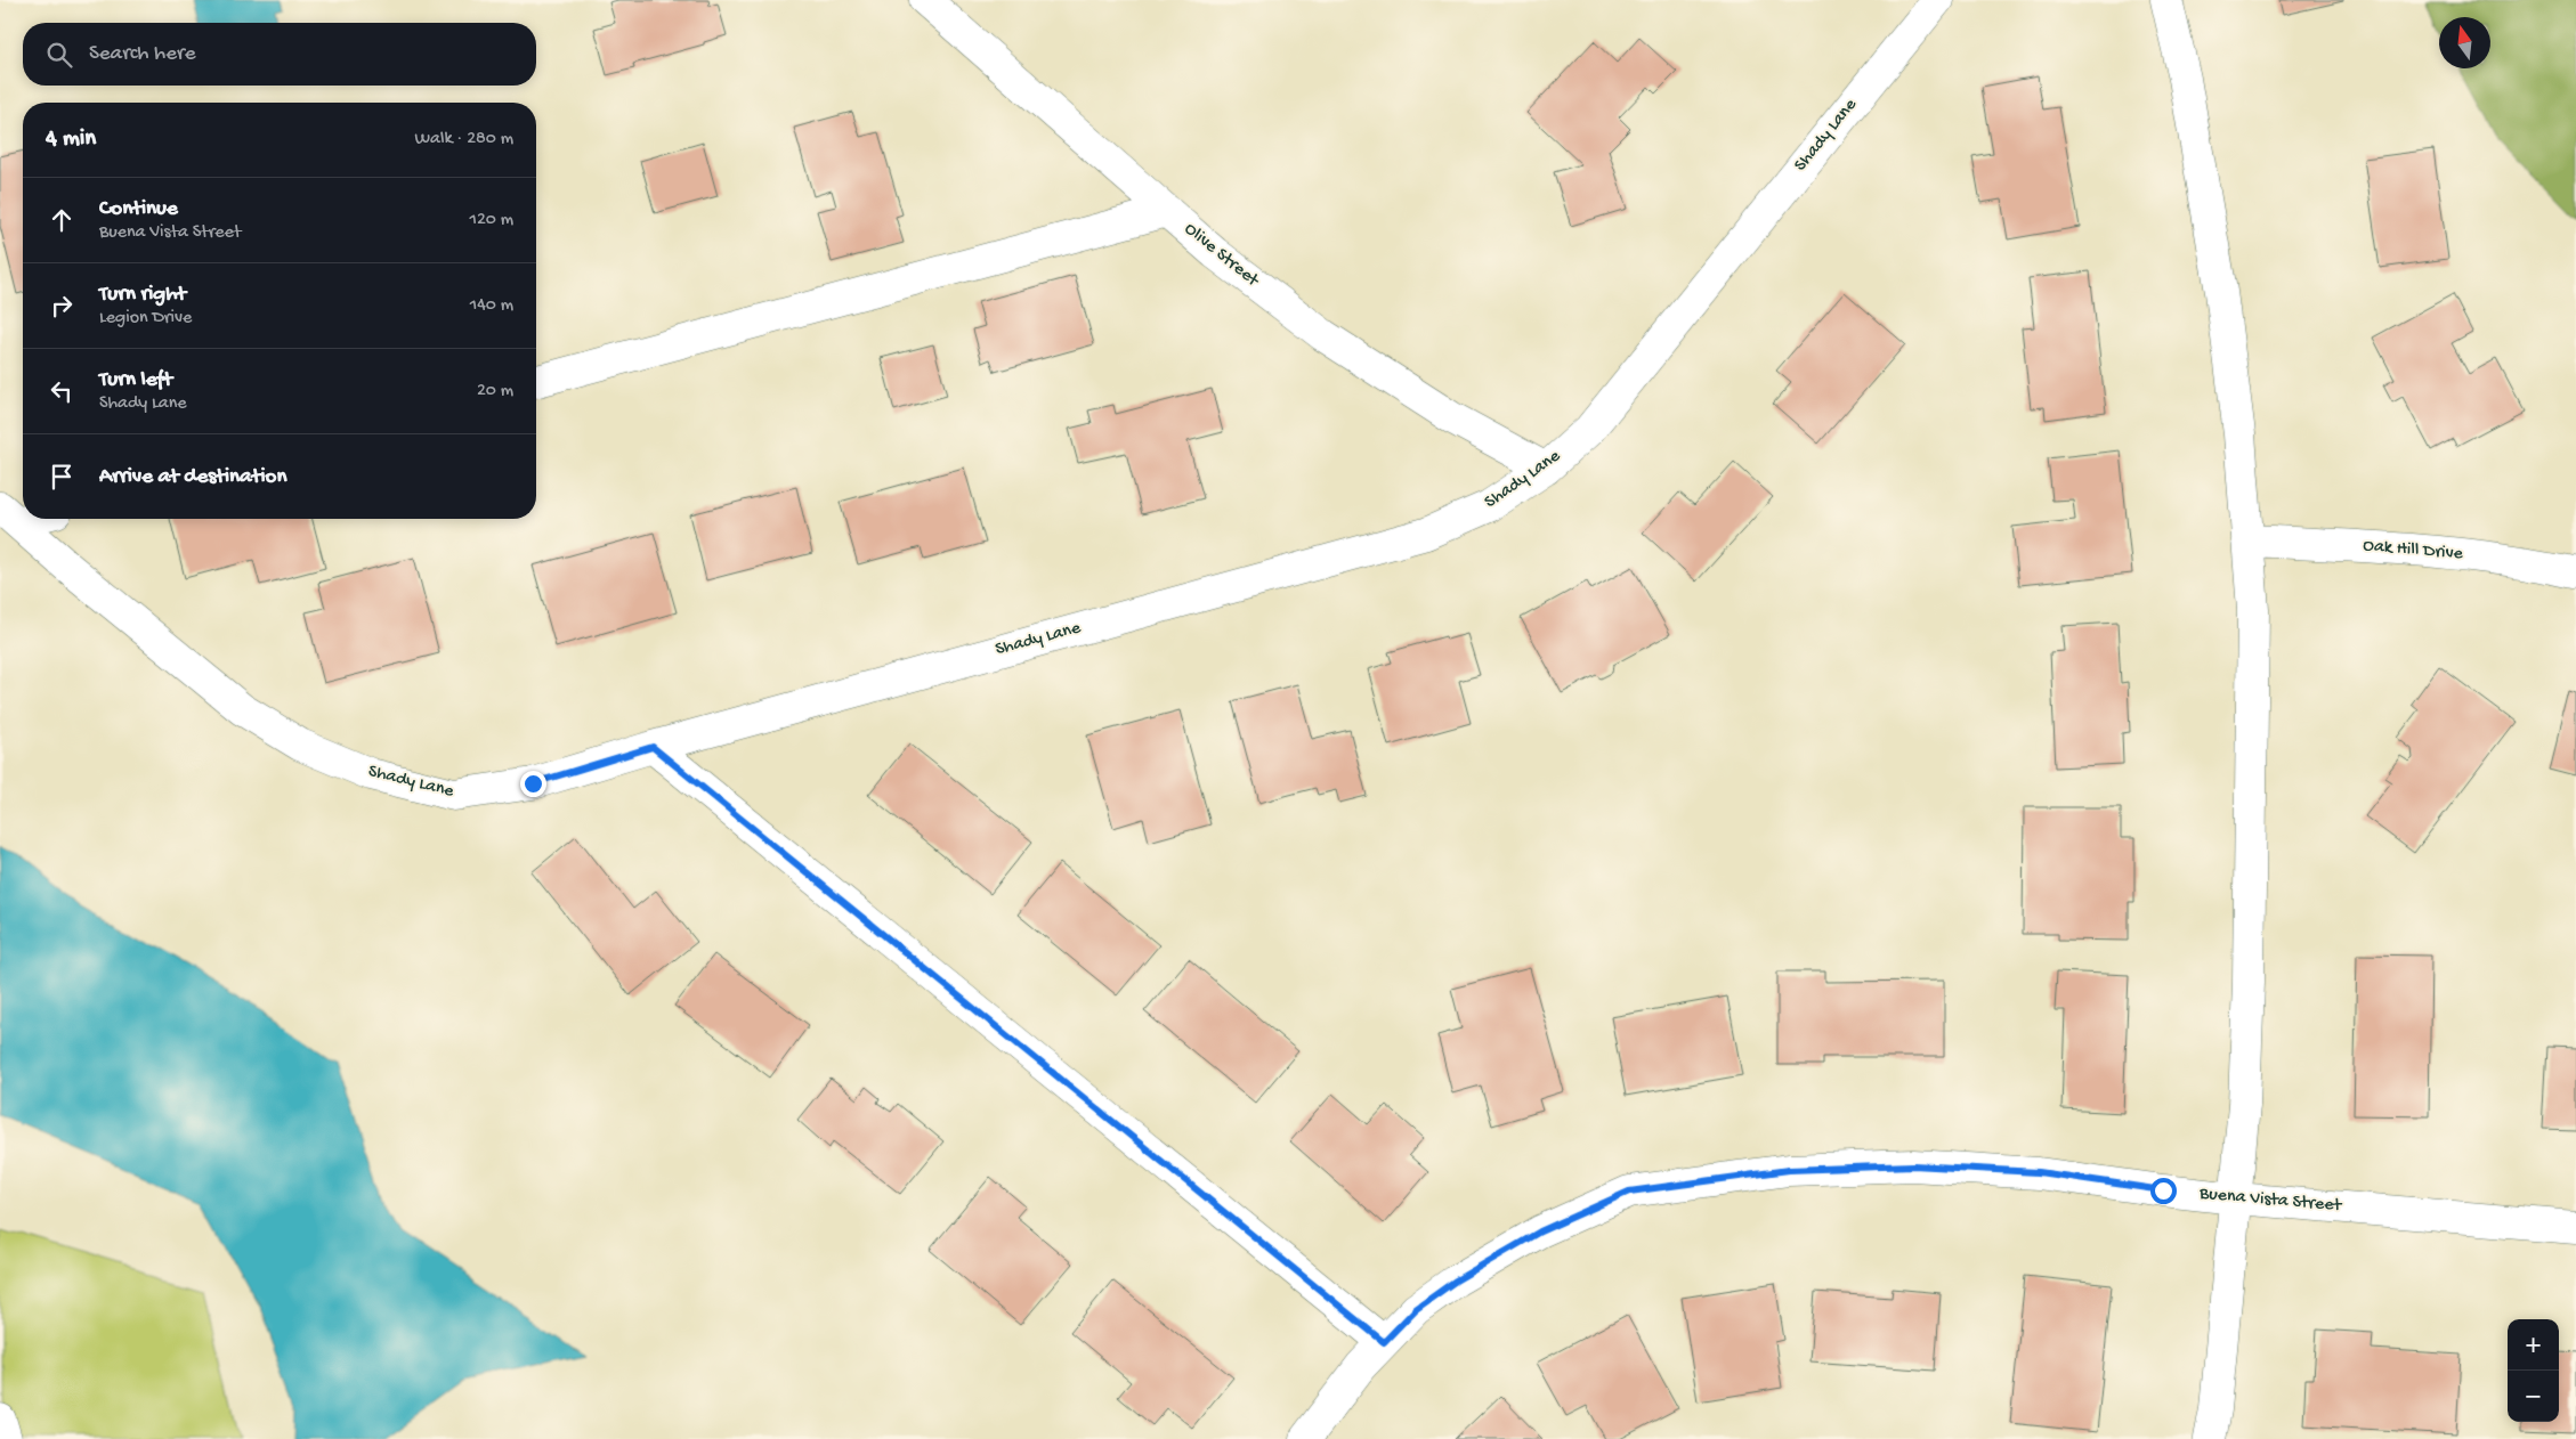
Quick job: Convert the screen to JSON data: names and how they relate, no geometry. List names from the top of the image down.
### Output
{
  "streets": {
    "street": [
      "Shady Lane",
      "Olive Street",
      "Oak Hill Drive",
      "Buena Vista Street"
    ]
  },
  "crossings": [
    ["Shady Lane", "Olive Street"]
  ],
  "north": "top",
  "page": {
    "search": "Search here",
    "heading": ["4 min", "Walk · 280 m"],
    "list": [
      ["Continue", "Buena Vista Street", "120 m"],
      ["Turn right", "Legion Drive", "140 m"],
      ["Turn left", "Shady Lane", "20 m"],
      "Arrive at destination"
    ],
    "map_buttons": ["+", "−"]
  }
}
